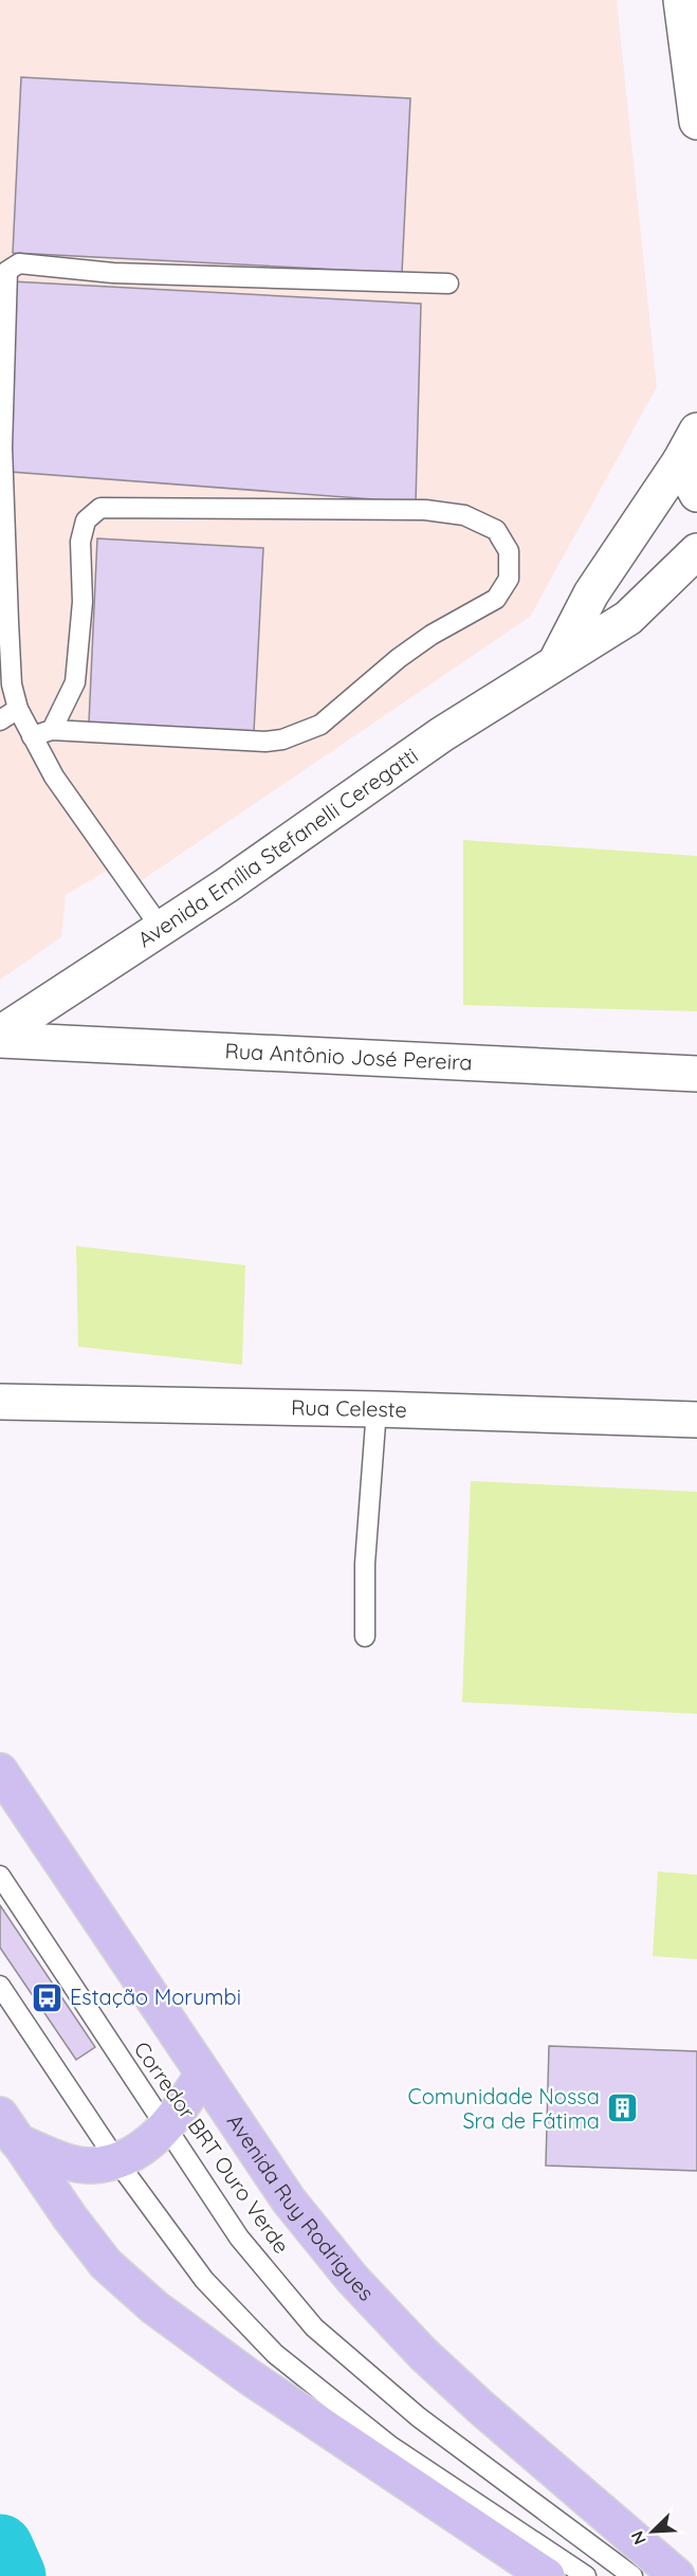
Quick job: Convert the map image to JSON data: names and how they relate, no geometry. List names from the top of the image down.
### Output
{
  "streets": {
    "main road": ["Avenida Ruy Rodrigues"],
    "street": ["Avenida Emília Stefanelli Ceregatti", "Rua Antônio José Pereira", "Rua Celeste"],
    "lane": ["Corredor BRT Ouro Verde"]
  },
  "places": {
    "bus stop": ["Estação Morumbi"],
    "building": ["Comunidade Nossa Sra de Fátima"]
  },
  "north": "bottom left"
}
